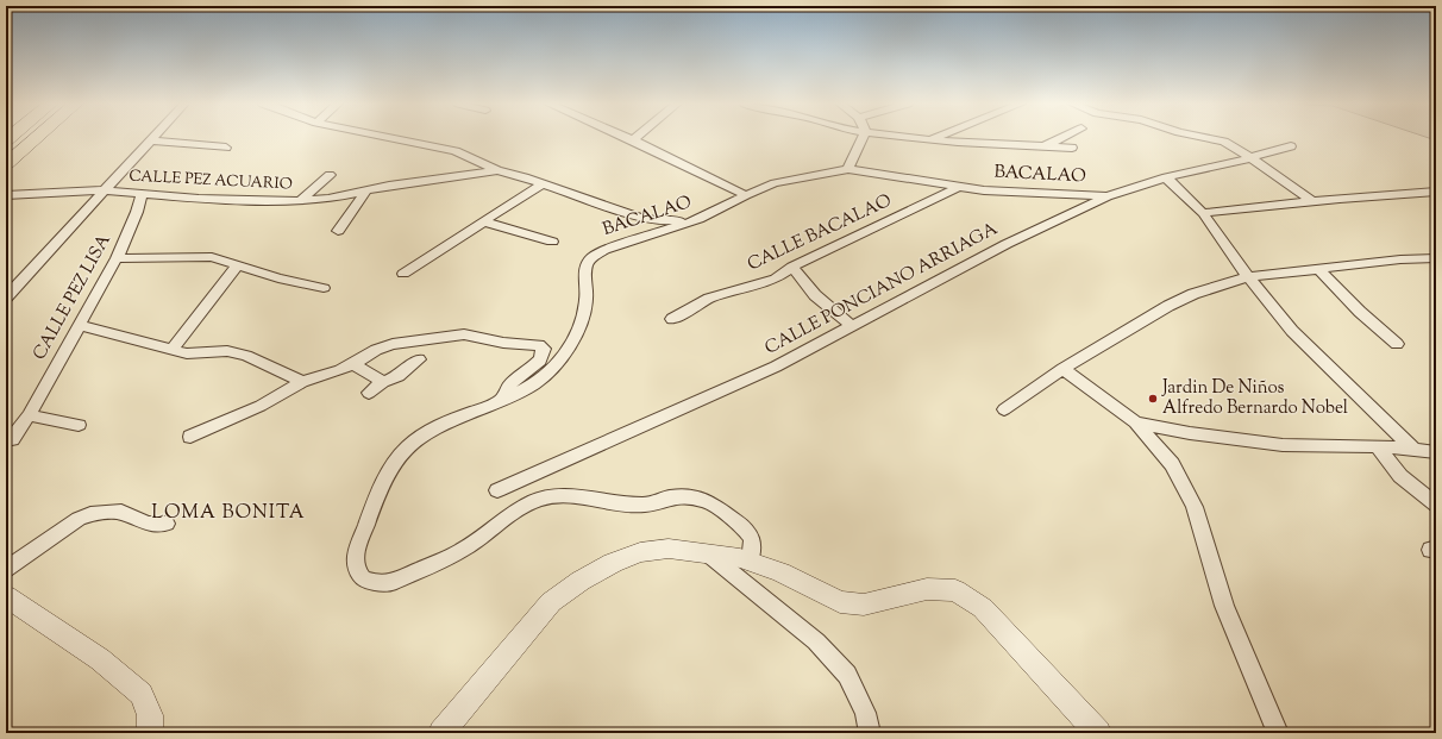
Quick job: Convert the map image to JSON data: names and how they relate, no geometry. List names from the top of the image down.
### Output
{
  "streets": {
    "street": [
      "BACALAO",
      "CALLE PEZ ACUARIO",
      "CALLE BACALAO",
      "CALLE PONCIANO ARRIAGA",
      "CALLE PEZ LISA"
    ]
  },
  "crossings": [
    ["BACALAO", "CALLE BACALAO"],
    ["BACALAO", "CALLE PONCIANO ARRIAGA"],
    ["CALLE PEZ ACUARIO", "CALLE PEZ LISA"]
  ],
  "districts": ["LOMA BONITA"],
  "places": ["Jardin De Niños Alfredo Bernardo Nobel"]
}
